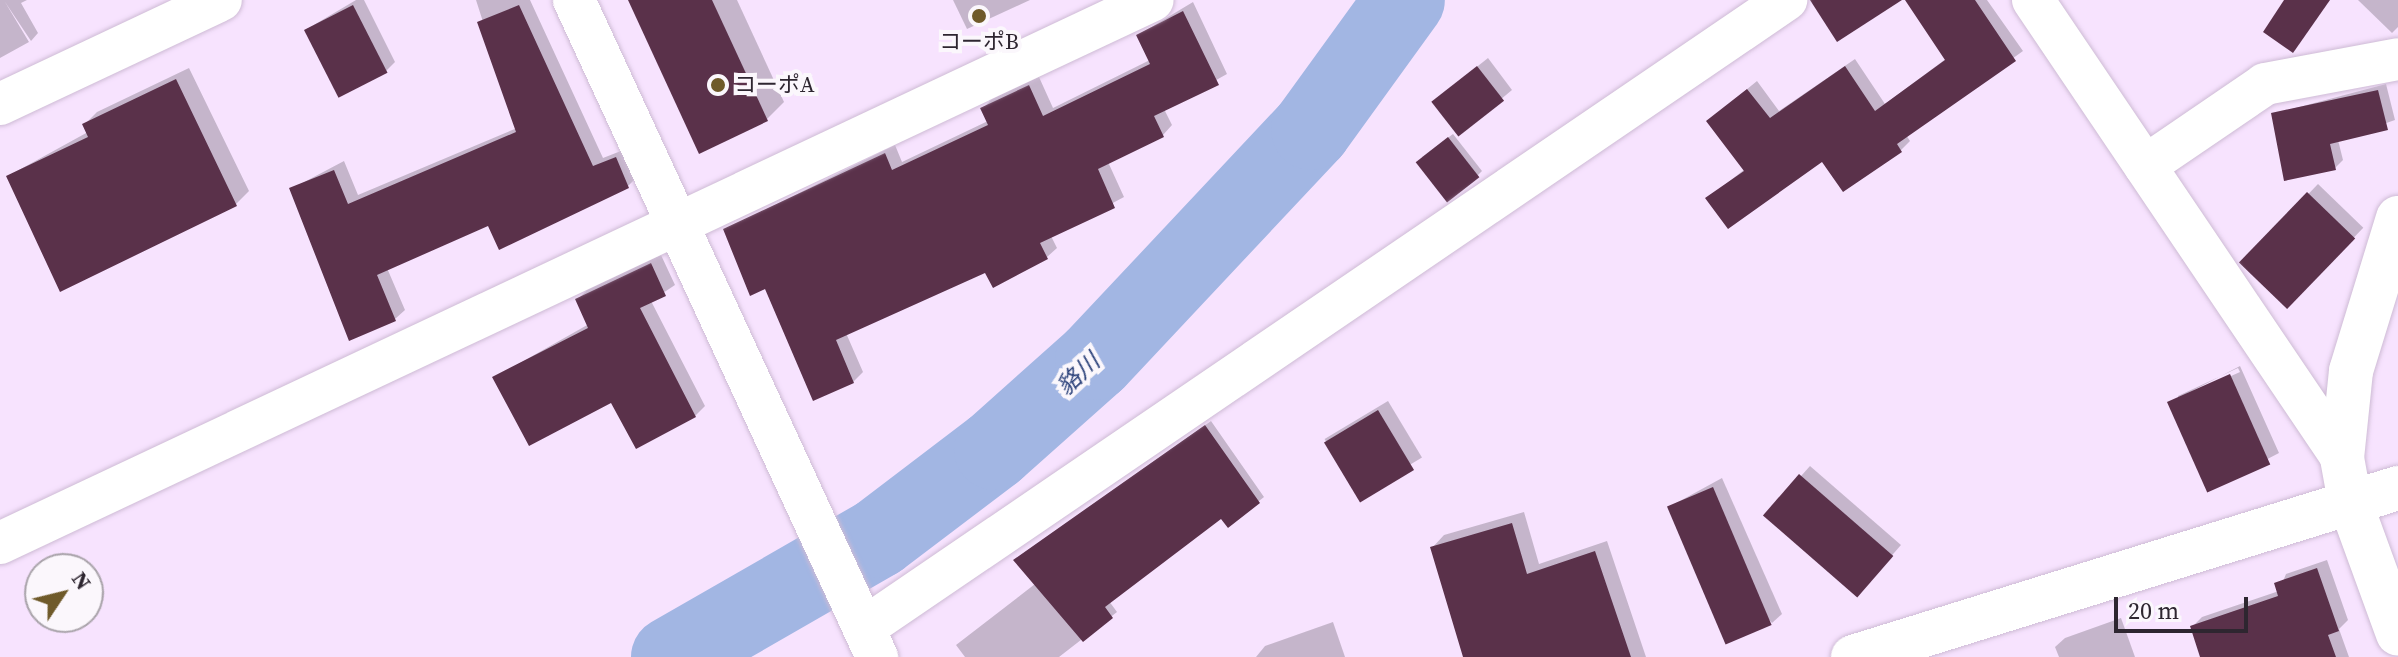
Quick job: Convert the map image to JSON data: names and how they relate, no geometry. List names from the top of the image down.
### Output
{
  "water": ["貉川"],
  "places": ["コーポB", "コーポA"],
  "scale_bar": "20 m",
  "north": "top right"
}
